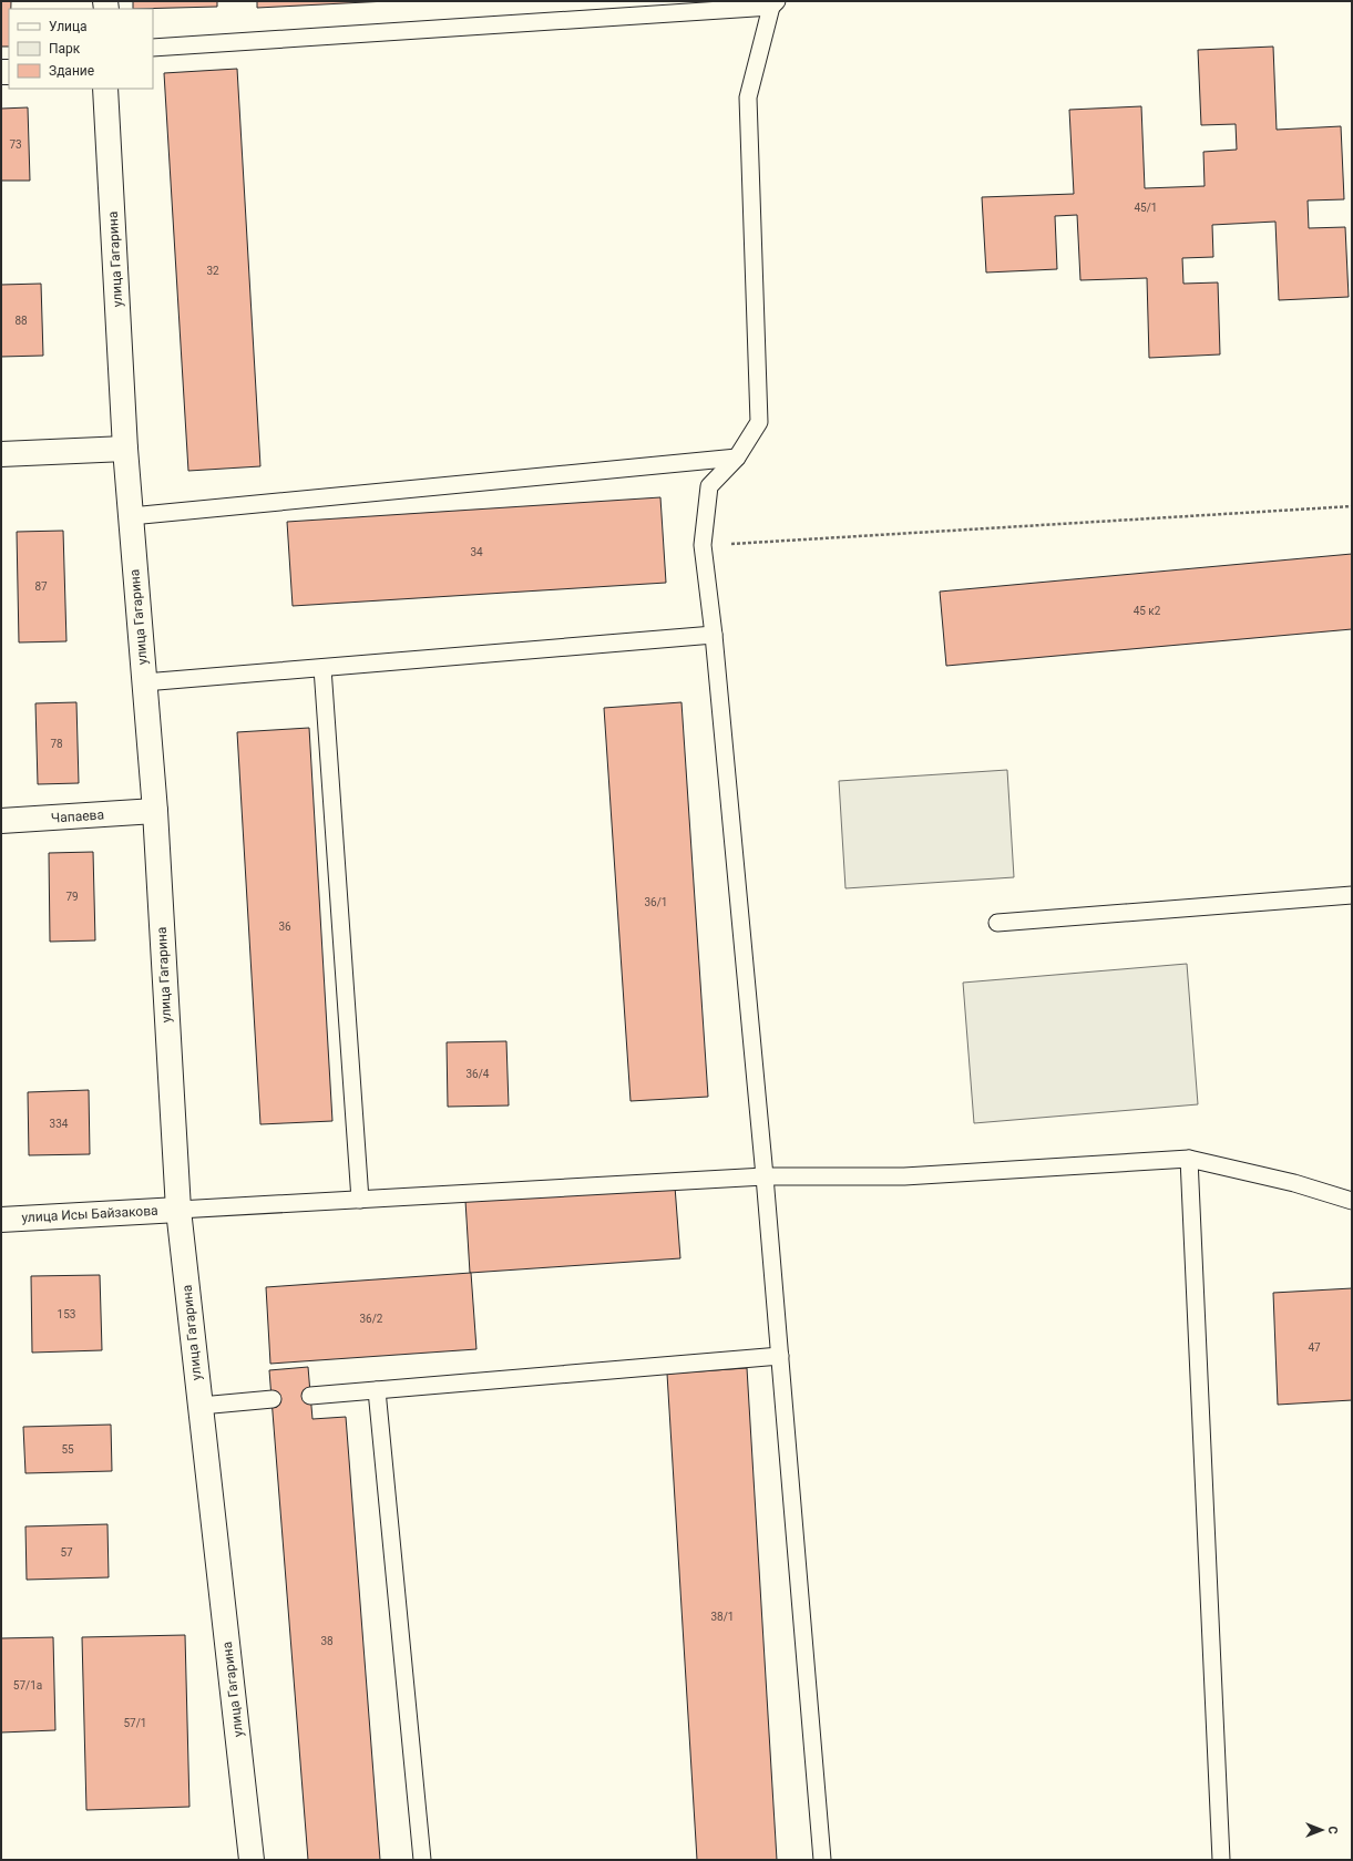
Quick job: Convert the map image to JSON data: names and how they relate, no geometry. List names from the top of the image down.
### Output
{
  "streets": {
    "street": ["улица Гагарина", "Чапаева", "улица Исы Байзакова"]
  },
  "crossings": [
    ["улица Гагарина", "Чапаева"],
    ["улица Гагарина", "улица Исы Байзакова"]
  ],
  "house_numbers": [
    "73",
    "45/1",
    "32",
    "88",
    "34",
    "87",
    "45 к2",
    "78",
    "79",
    "36/1",
    "36",
    "36/4",
    "334",
    "153",
    "36/2",
    "47",
    "55",
    "57",
    "38/1",
    "38",
    "57/1а",
    "57/1"
  ],
  "legend": ["Улица", "Парк", "Здание"],
  "north": "right"
}
